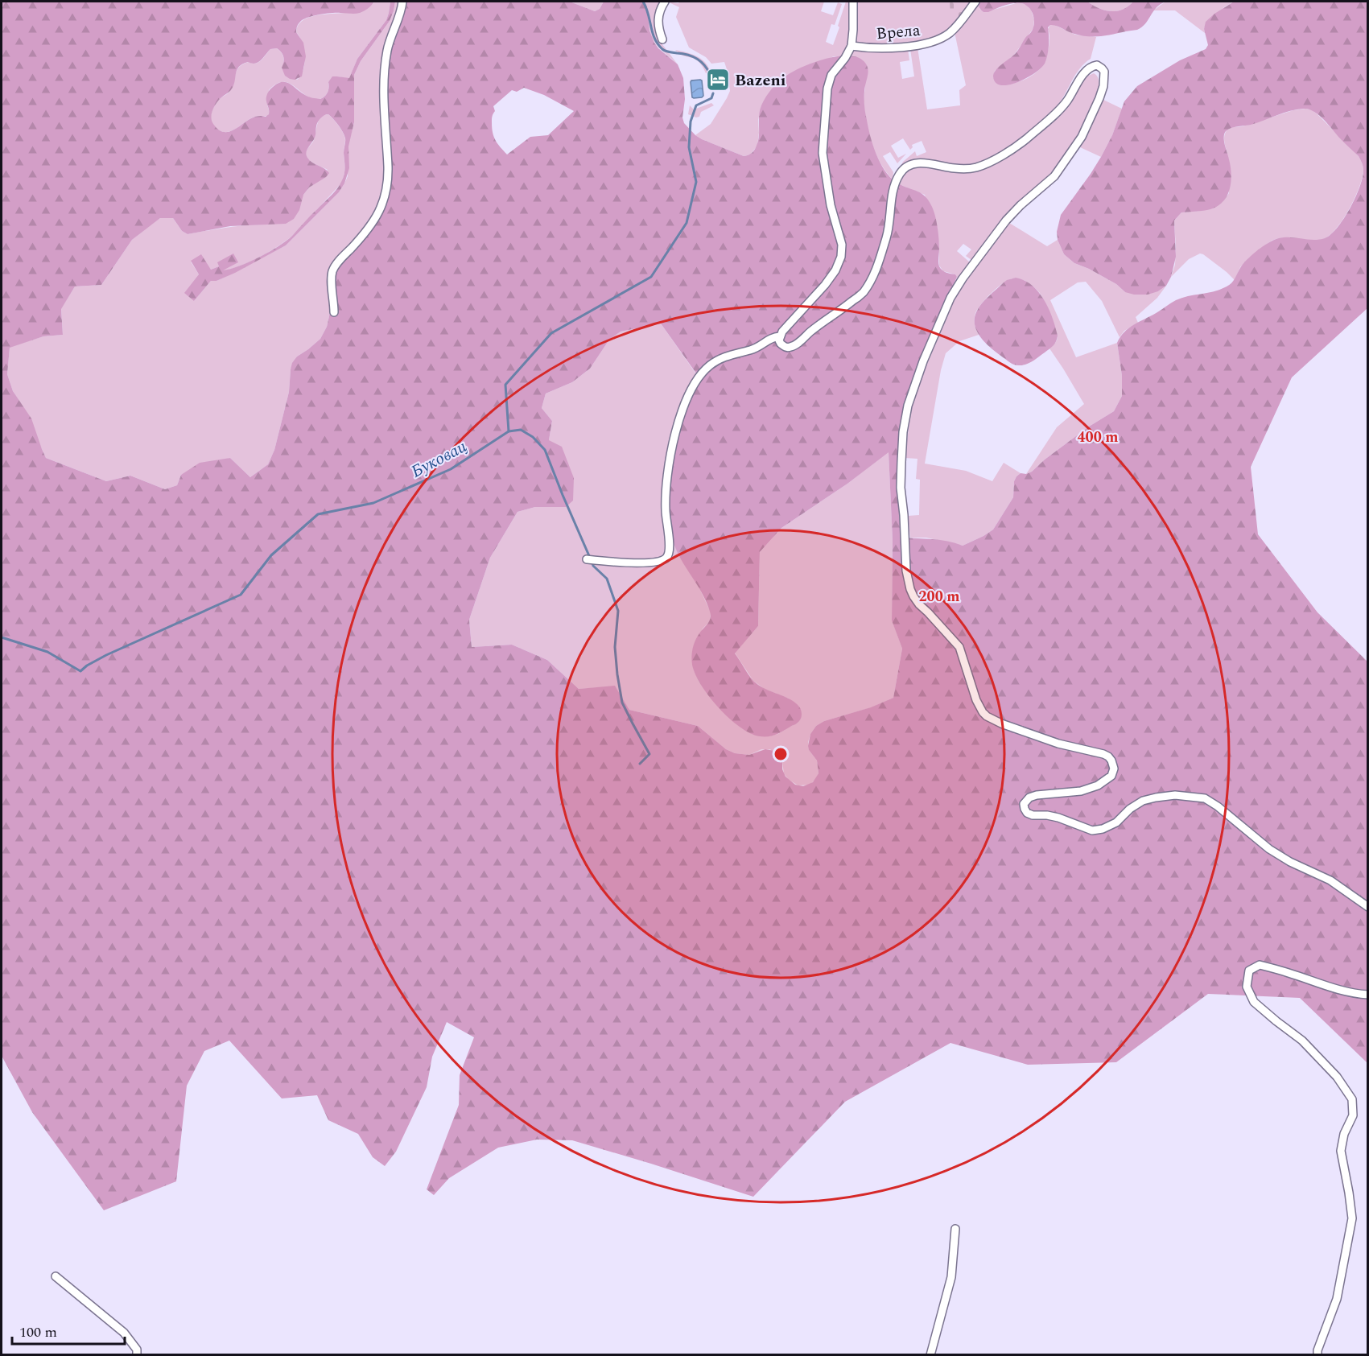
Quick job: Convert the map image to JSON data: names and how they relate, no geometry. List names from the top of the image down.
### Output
{
  "streets": {
    "street": ["Врела"]
  },
  "water": ["Буковац"],
  "places": {
    "hotel": ["Bazeni"]
  },
  "scale_bar": "100 m",
  "rings": ["400 m", "200 m"]
}
